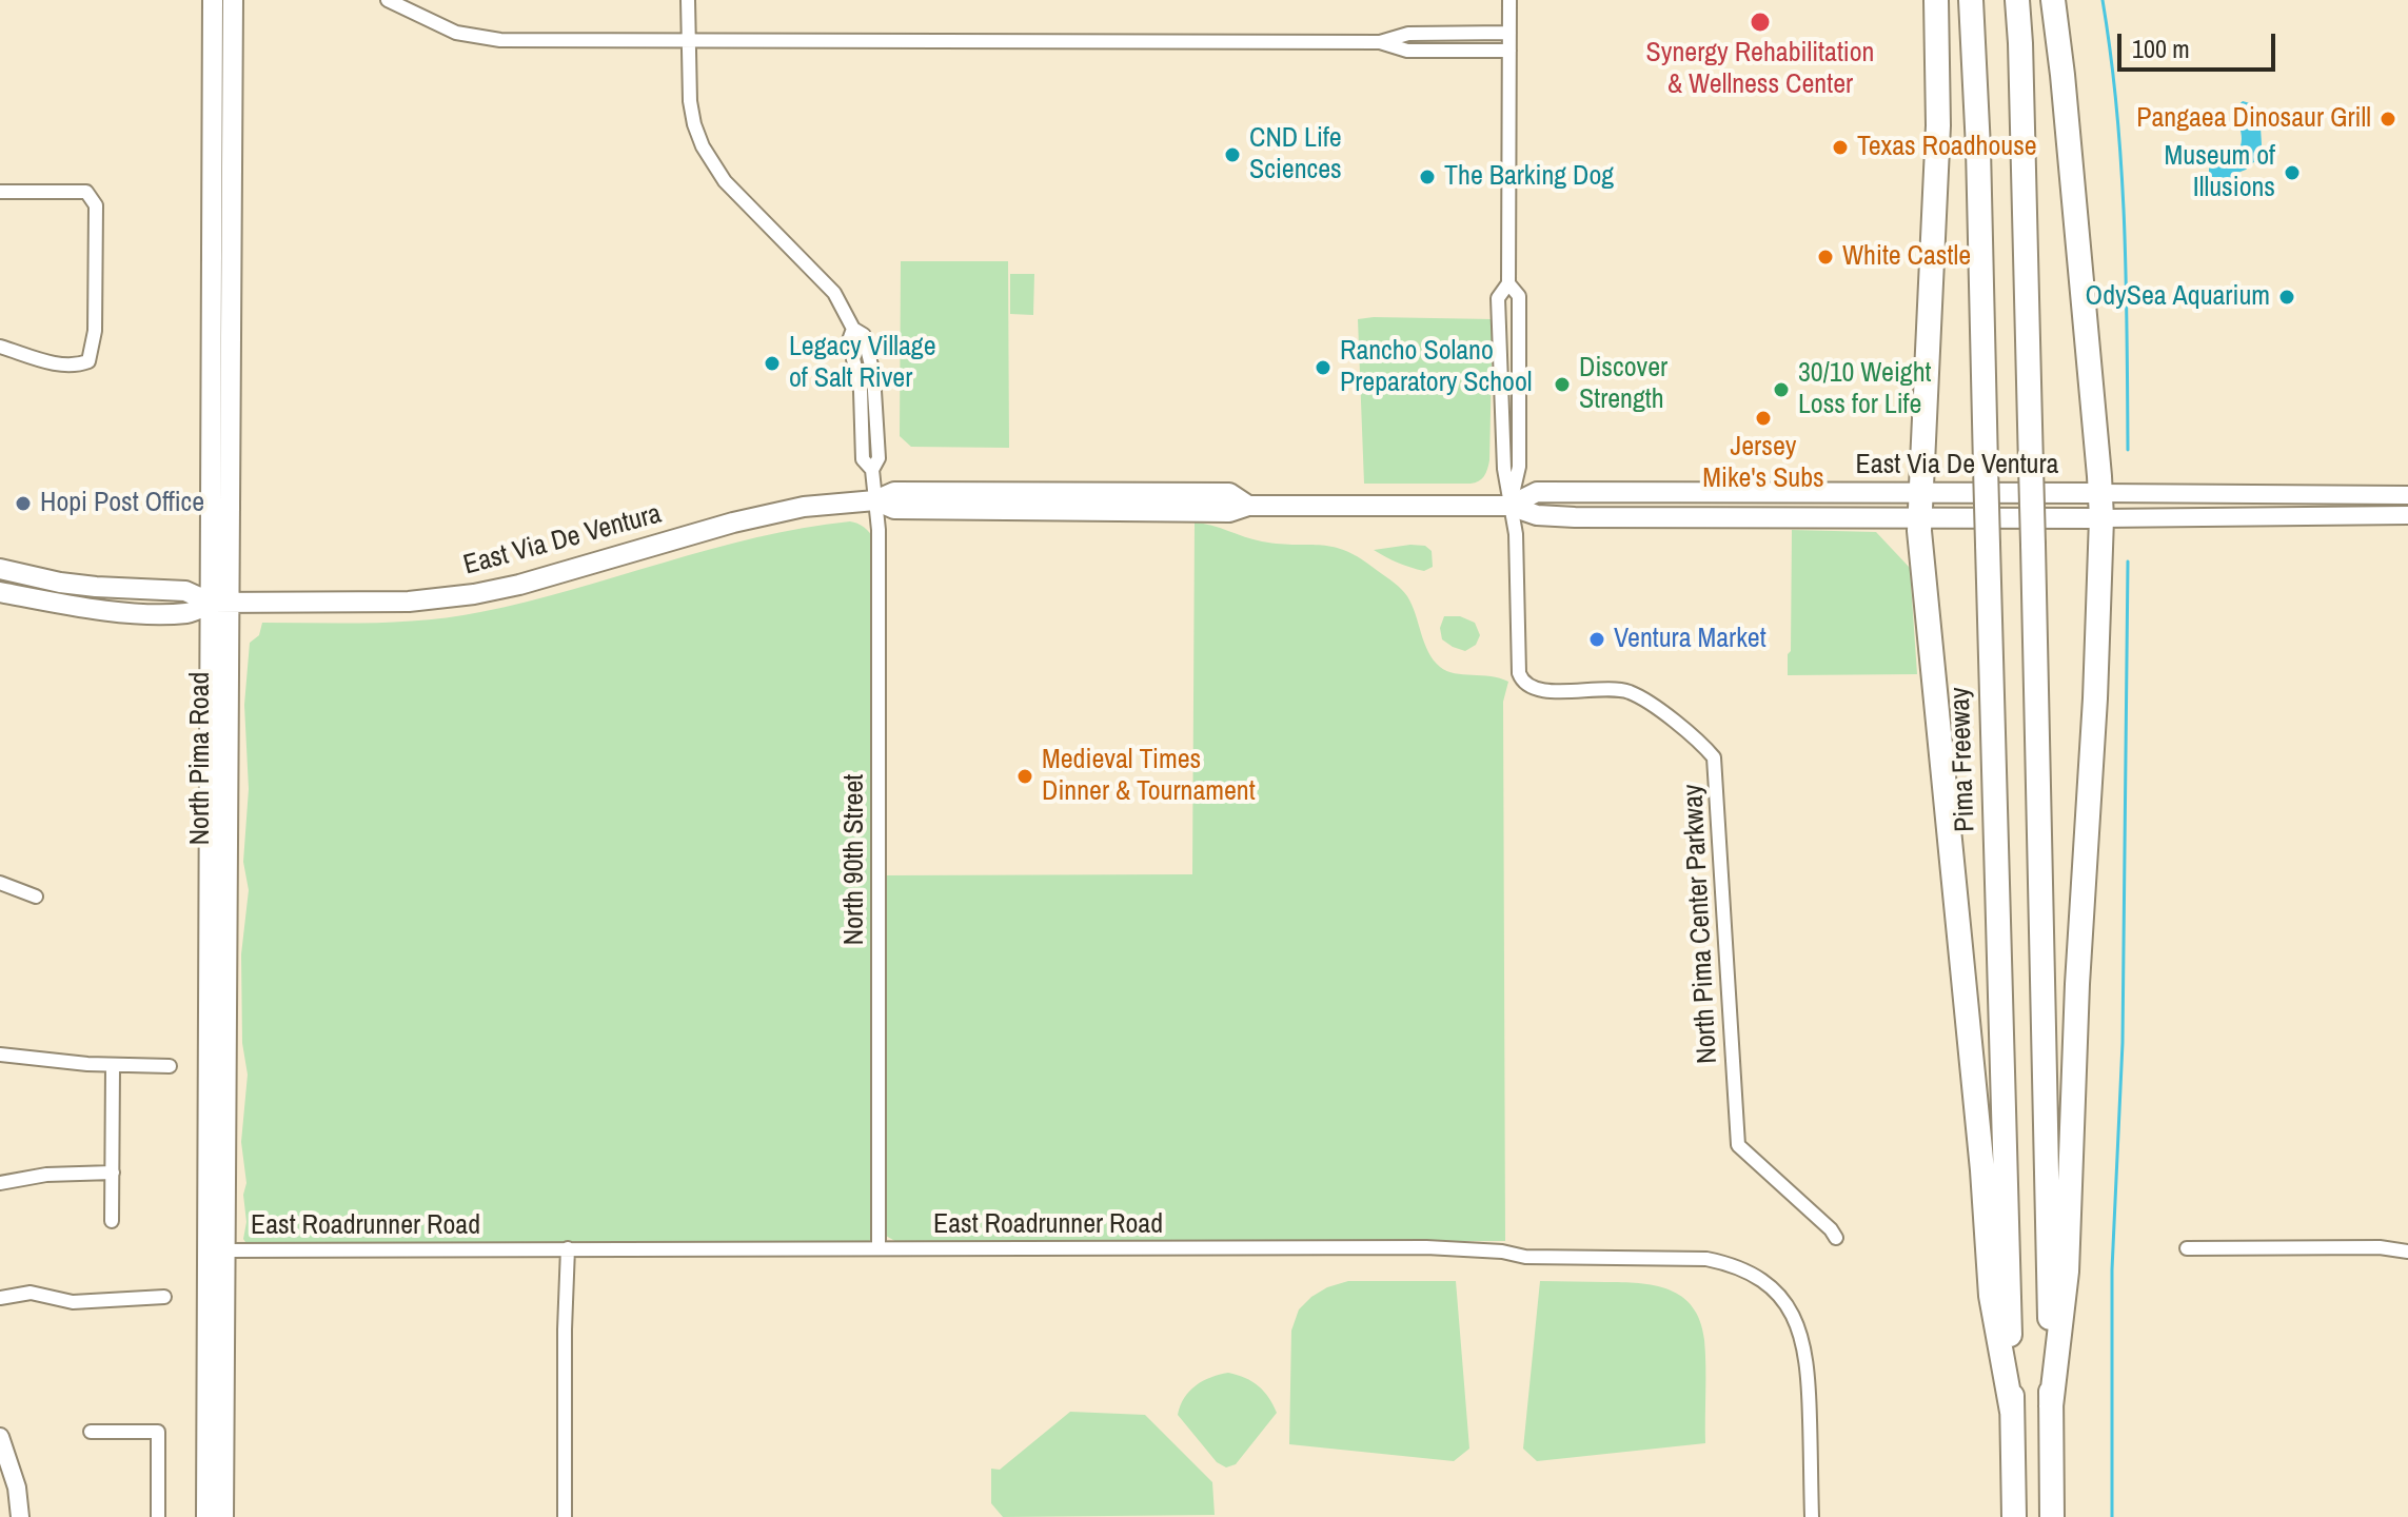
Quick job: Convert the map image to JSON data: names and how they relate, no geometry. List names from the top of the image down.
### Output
{
  "streets": {
    "highway": ["Pima Freeway"],
    "main road": ["East Via De Ventura", "North Pima Road"],
    "street": ["North 90th Street", "North Pima Center Parkway", "East Roadrunner Road"]
  },
  "crossings": [
    ["East Via De Ventura", "North Pima Road"],
    ["East Via De Ventura", "North 90th Street"],
    ["East Via De Ventura", "North Pima Center Parkway"],
    ["North Pima Road", "East Roadrunner Road"],
    ["North 90th Street", "East Roadrunner Road"]
  ],
  "places": [
    "Synergy Rehabilitation & Wellness Center",
    "Pangaea Dinosaur Grill",
    "Texas Roadhouse",
    "CND Life Sciences",
    "Museum of Illusions",
    "The Barking Dog",
    "White Castle",
    "OdySea Aquarium",
    "Legacy Village of Salt River",
    "Rancho Solano Preparatory School",
    "Discover Strength",
    "30/10 Weight Loss for Life",
    "Jersey Mike's Subs",
    "Hopi Post Office",
    "Ventura Market",
    "Medieval Times Dinner & Tournament"
  ],
  "scale_bar": "100 m"
}
